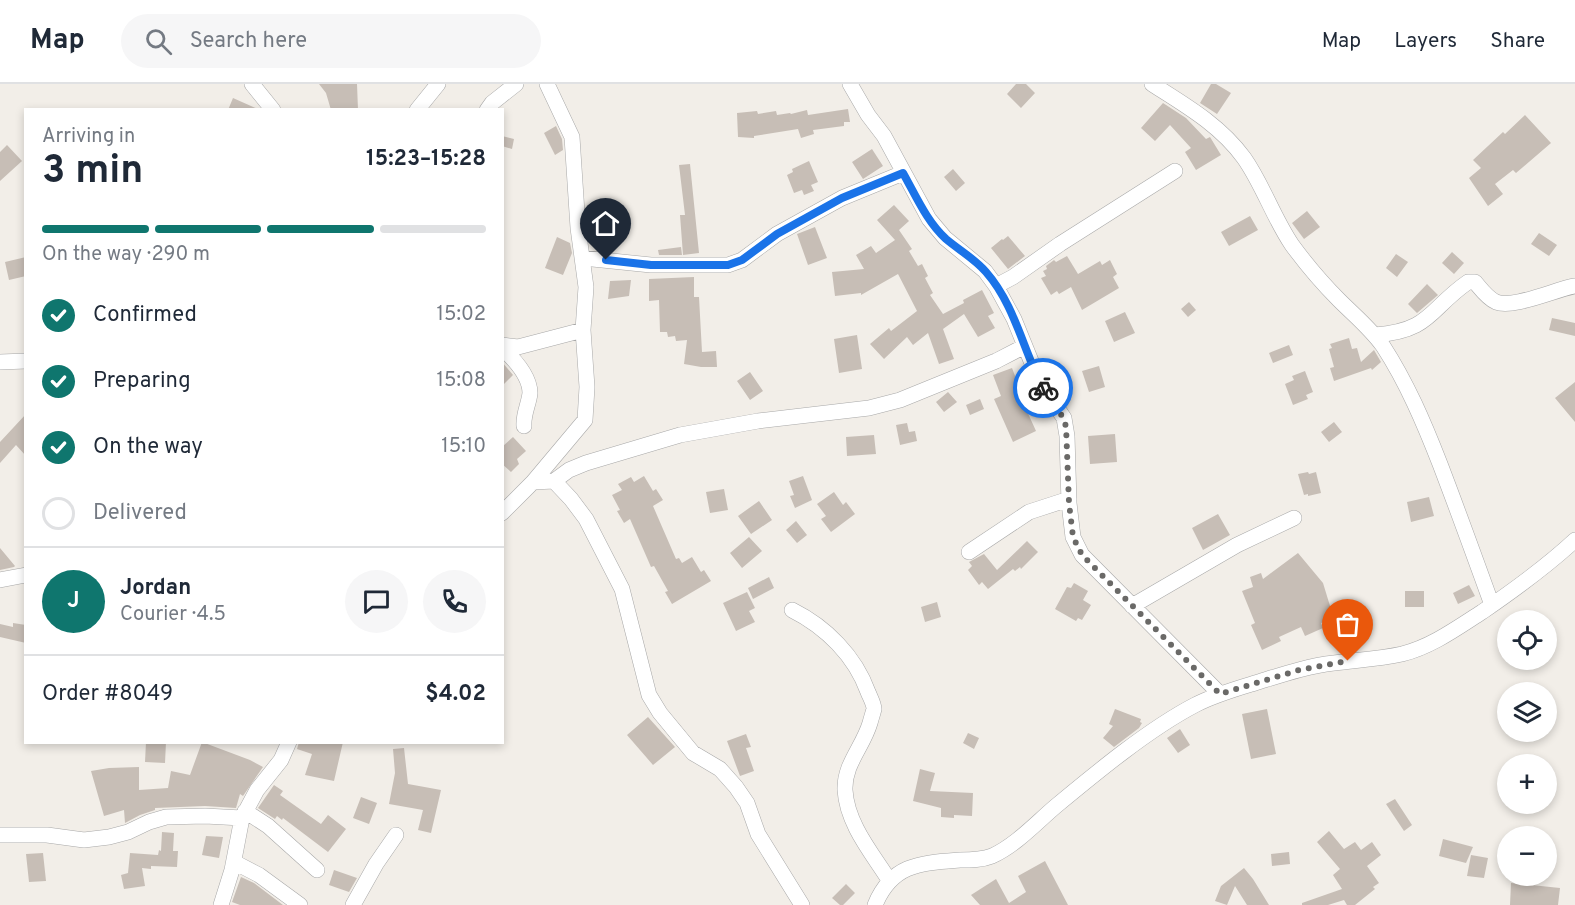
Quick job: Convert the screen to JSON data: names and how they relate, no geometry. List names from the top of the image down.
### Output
{
  "page": {
    "header": "Map",
    "search": "Search here",
    "nav": ["Map", "Layers", "Share"],
    "heading": ["3 min", "Arriving in", "15:23–15:28"],
    "panel": [
      "Jordan",
      "Courier · 4.5",
      "Order #8049",
      "$4.02"
    ],
    "bar": "On the way · 290 m",
    "list": [
      ["Confirmed", "15:02"],
      ["Preparing", "15:08"],
      ["On the way", "15:10"],
      "Delivered"
    ],
    "round": "J",
    "map_buttons": ["+", "−"]
  }
}
